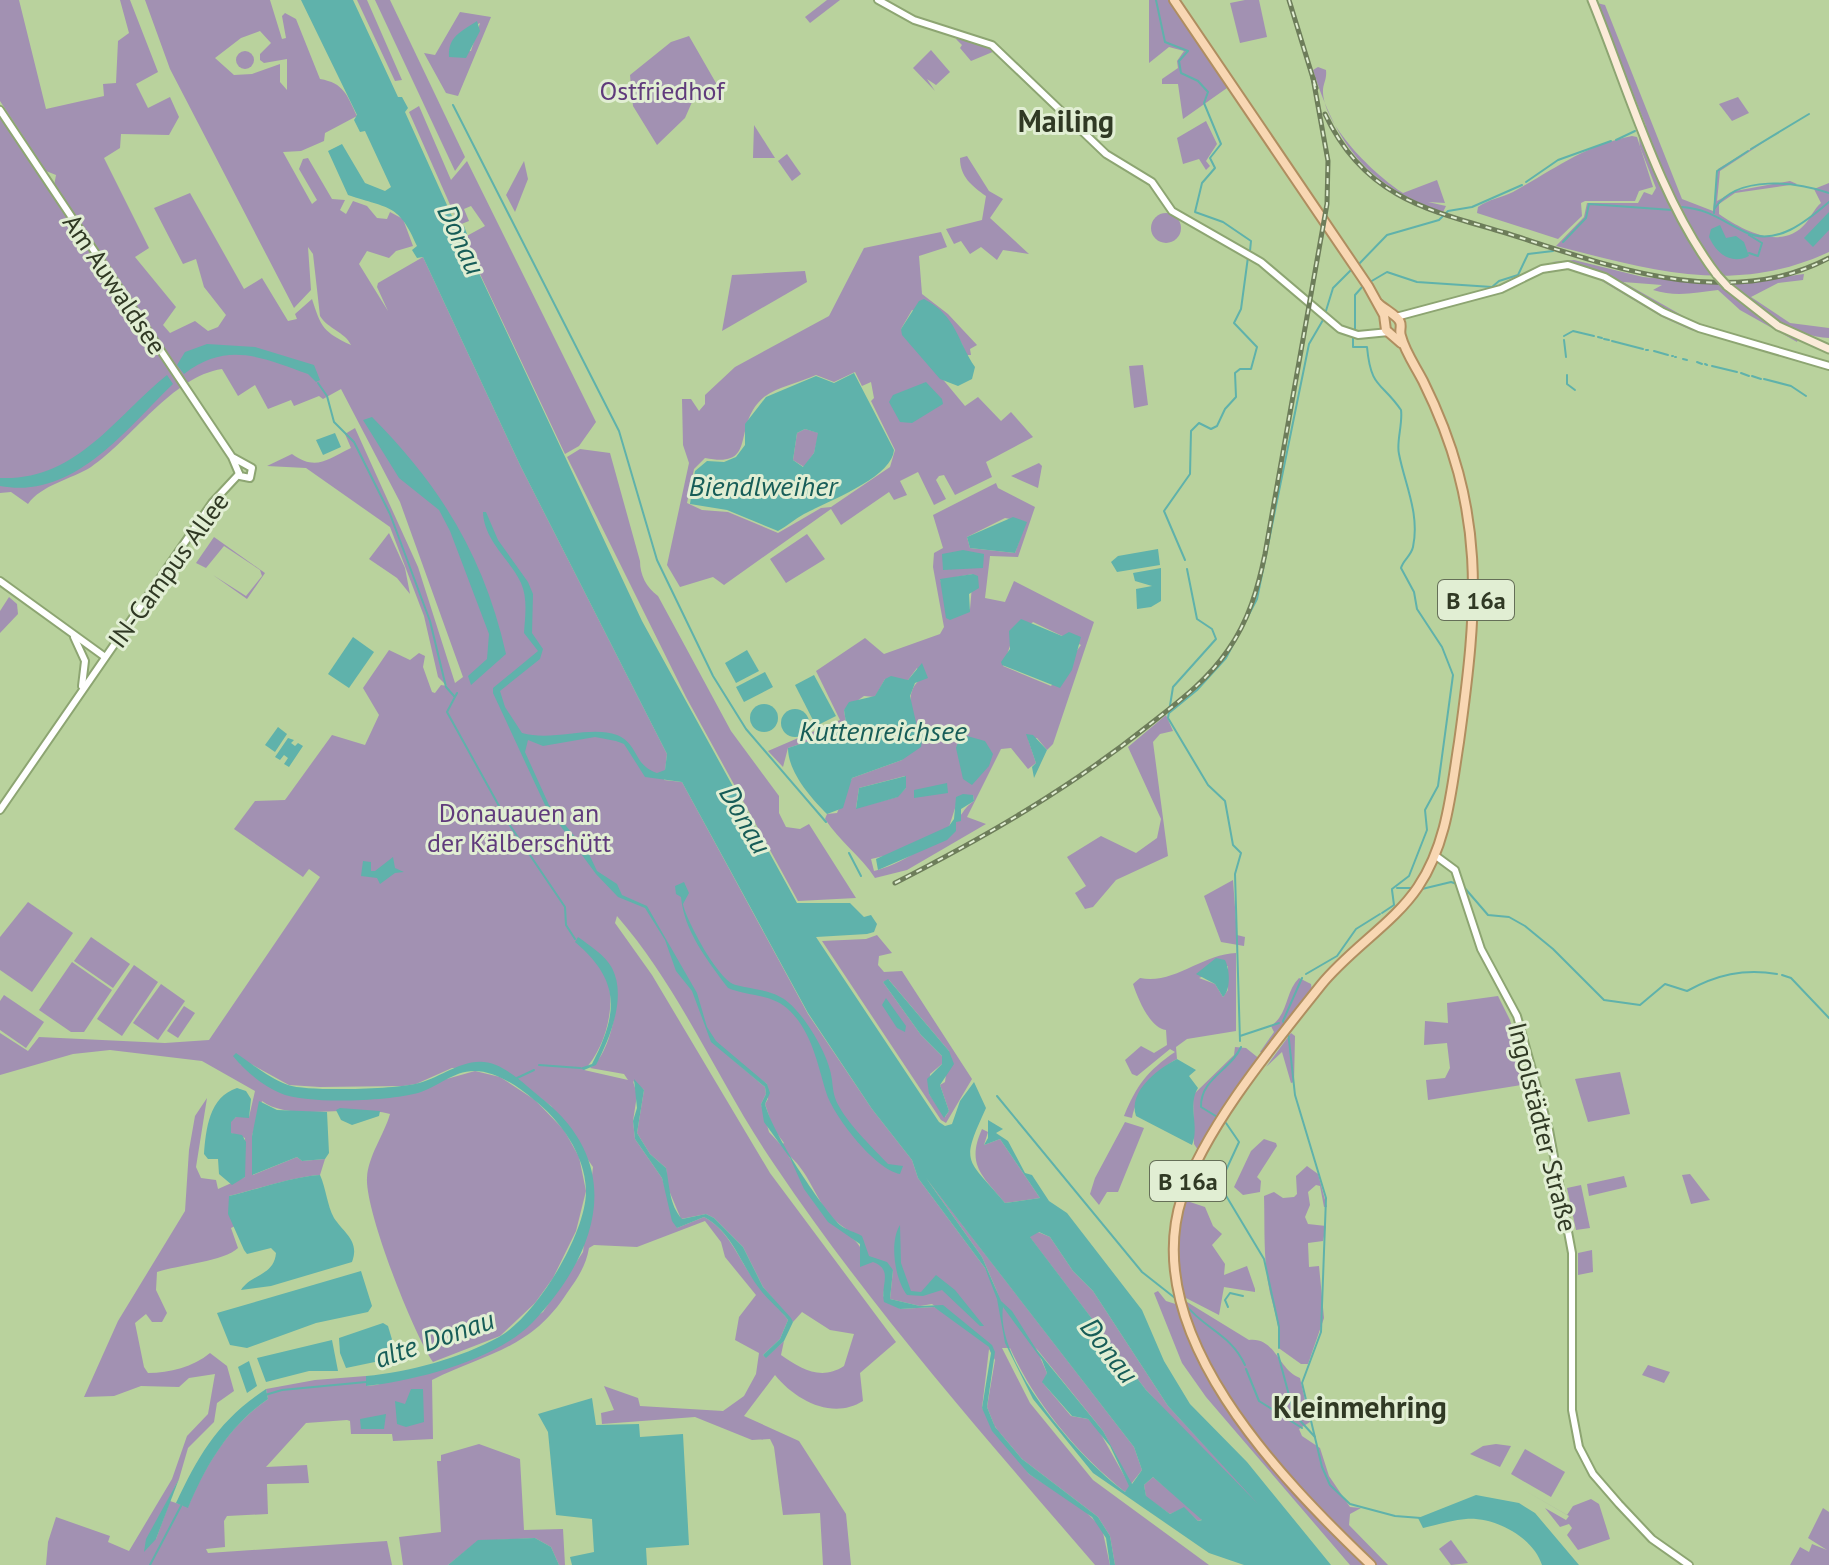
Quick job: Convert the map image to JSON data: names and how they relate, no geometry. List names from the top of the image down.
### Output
{
  "streets": {
    "main road": ["B 16a"],
    "street": ["Am Auwaldsee", "IN-Campus Allee", "Ingolstädter Straße"]
  },
  "crossings": [
    ["Am Auwaldsee", "IN-Campus Allee"],
    ["B 16a", "Ingolstädter Straße"]
  ],
  "districts": ["Mailing", "Kleinmehring"],
  "water": [
    "Donau",
    "Biendlweiher",
    "Kuttenreichsee",
    "alte Donau"
  ],
  "parks": ["Ostfriedhof", "Donauauen an der Kälberschütt"]
}
